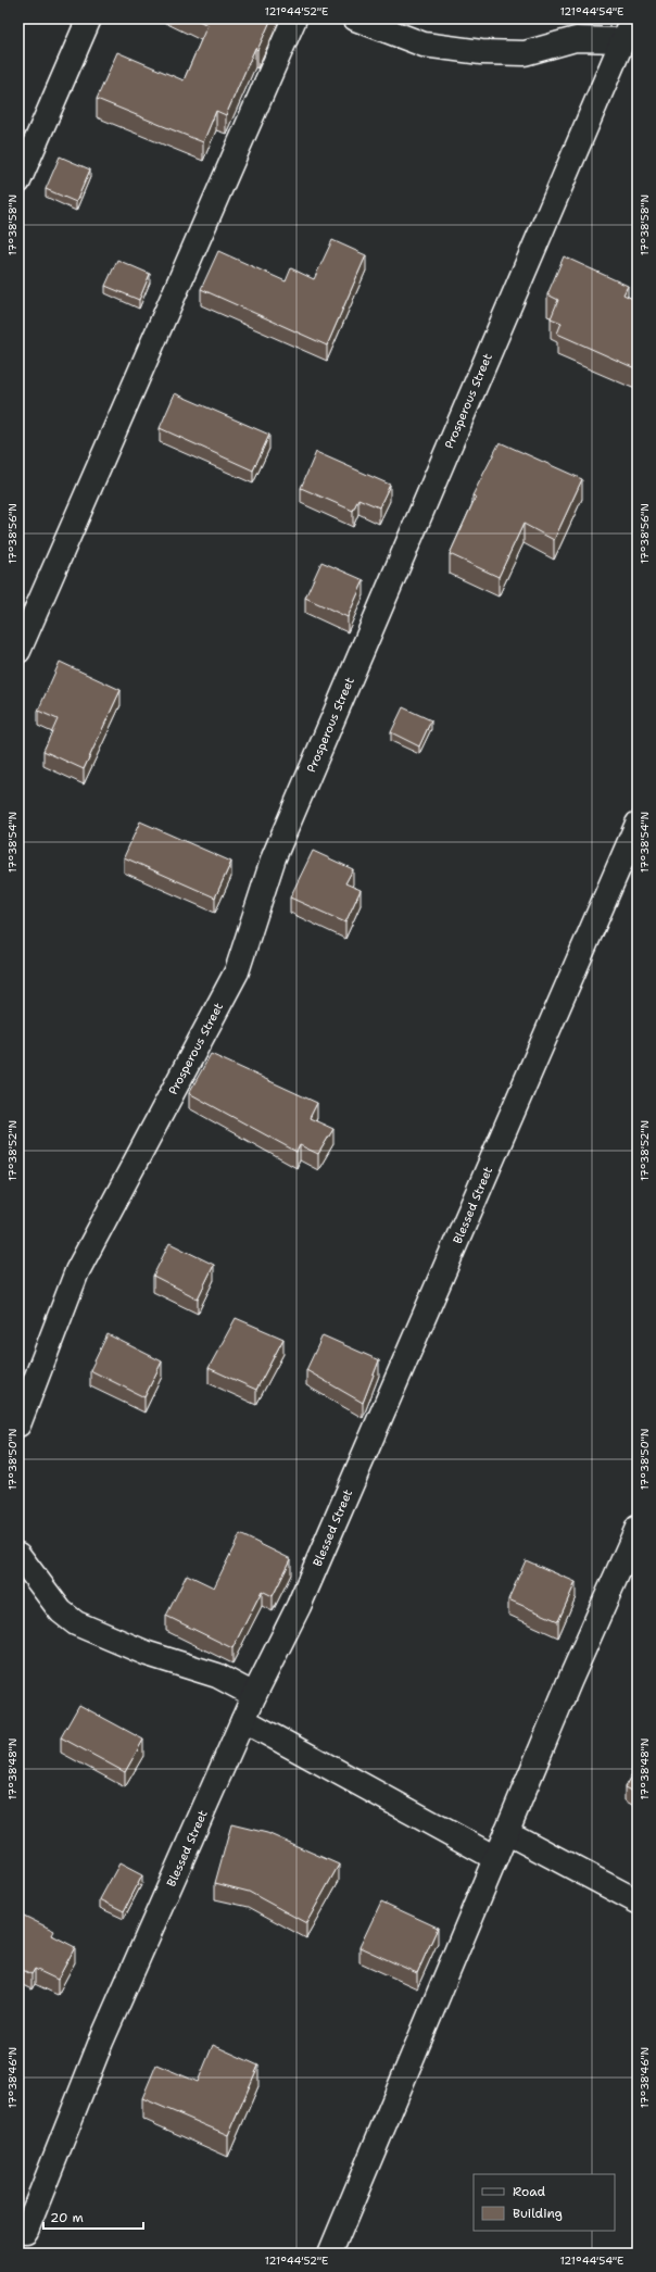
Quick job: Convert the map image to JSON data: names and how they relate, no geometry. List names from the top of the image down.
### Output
{
  "streets": {
    "street": ["Prosperous Street", "Blessed Street"]
  },
  "legend": ["Road", "Building"],
  "scale_bar": "20 m",
  "coordinates": [
    "121°44'52\"E",
    "121°44'54\"E",
    "17°38'58\"N",
    "17°38'56\"N",
    "17°38'54\"N",
    "17°38'52\"N",
    "17°38'50\"N",
    "17°38'48\"N",
    "17°38'46\"N"
  ]
}
